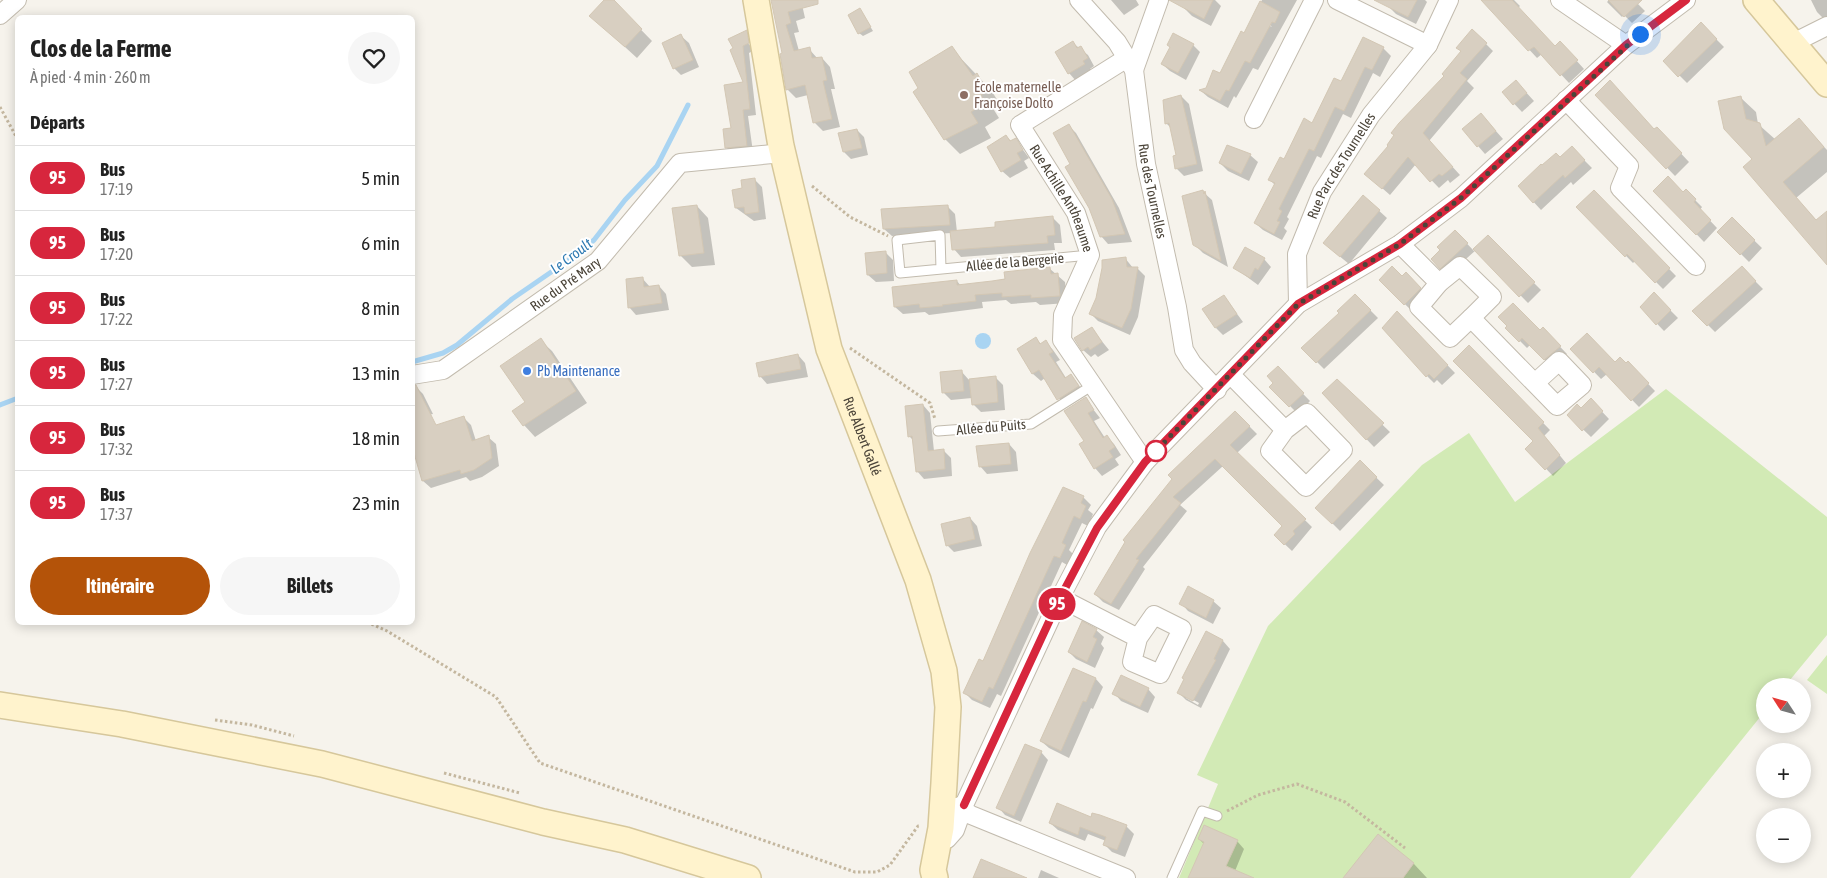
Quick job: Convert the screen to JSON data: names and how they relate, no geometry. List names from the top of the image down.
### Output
{
  "streets": {
    "street": [
      "Rue Parc des Tournelles",
      "Rue des Tournelles",
      "Rue Achille Antheaume",
      "Rue du Pré Mary",
      "Rue Albert Gallé"
    ],
    "lane": ["Allée de la Bergerie", "Allée du Puits"]
  },
  "crossings": [
    ["Rue des Tournelles", "Rue Achille Antheaume"],
    ["Rue Achille Antheaume", "Allée de la Bergerie"],
    ["Rue Achille Antheaume", "Allée du Puits"],
    ["Rue du Pré Mary", "Rue Albert Gallé"]
  ],
  "water": ["Le Croult"],
  "places": ["École maternelle Françoise Dolto", "Pb Maintenance"],
  "lines": ["bus line 95"],
  "north": "top left",
  "page": {
    "on_map": "95",
    "heading": [
      ["Clos de la Ferme", "À pied · 4 min · 260 m"],
      "Départs"
    ],
    "list": [
      {
        "mark": "95",
        "name": "Bus",
        "note": "17:19",
        "value": "5 min"
      },
      {
        "mark": "95",
        "name": "Bus",
        "note": "17:20",
        "value": "6 min"
      },
      {
        "mark": "95",
        "name": "Bus",
        "note": "17:22",
        "value": "8 min"
      },
      {
        "mark": "95",
        "name": "Bus",
        "note": "17:27",
        "value": "13 min"
      },
      {
        "mark": "95",
        "name": "Bus",
        "note": "17:32",
        "value": "18 min"
      },
      {
        "mark": "95",
        "name": "Bus",
        "note": "17:37",
        "value": "23 min"
      }
    ],
    "buttons": ["Itinéraire", "Billets"],
    "map_buttons": ["+", "−"]
  }
}
